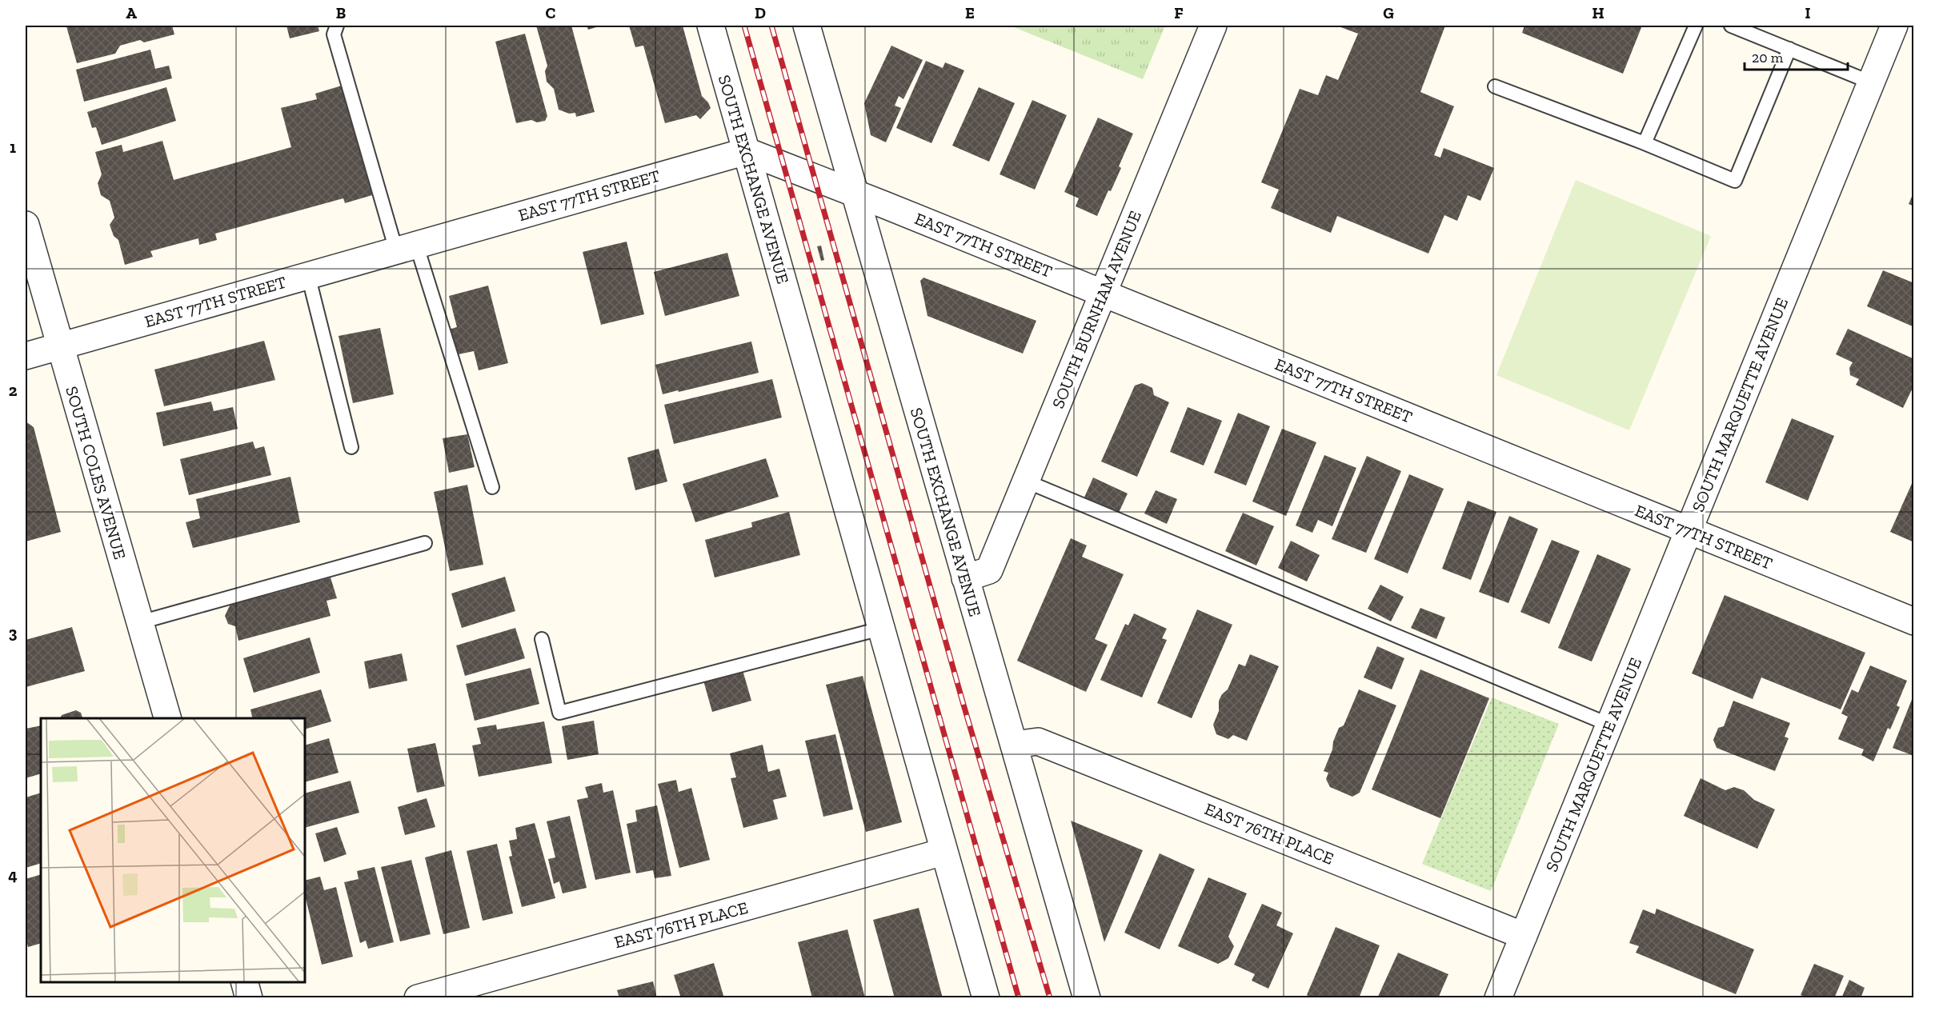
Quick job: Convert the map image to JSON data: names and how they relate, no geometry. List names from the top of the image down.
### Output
{
  "streets": {
    "street": [
      "SOUTH EXCHANGE AVENUE",
      "EAST 77TH STREET",
      "SOUTH BURNHAM AVENUE",
      "SOUTH MARQUETTE AVENUE",
      "SOUTH COLES AVENUE",
      "EAST 76TH PLACE"
    ]
  },
  "crossings": [
    ["SOUTH EXCHANGE AVENUE", "EAST 77TH STREET"],
    ["SOUTH EXCHANGE AVENUE", "SOUTH BURNHAM AVENUE"],
    ["SOUTH EXCHANGE AVENUE", "EAST 76TH PLACE"],
    ["EAST 77TH STREET", "SOUTH BURNHAM AVENUE"],
    ["EAST 77TH STREET", "SOUTH MARQUETTE AVENUE"],
    ["EAST 77TH STREET", "SOUTH COLES AVENUE"],
    ["SOUTH MARQUETTE AVENUE", "EAST 76TH PLACE"]
  ],
  "scale_bar": "20 m",
  "grid": {
    "columns": [
      "A",
      "B",
      "C",
      "D",
      "E",
      "F",
      "G",
      "H",
      "I"
    ],
    "rows": [
      "1",
      "2",
      "3",
      "4"
    ]
  }
}
